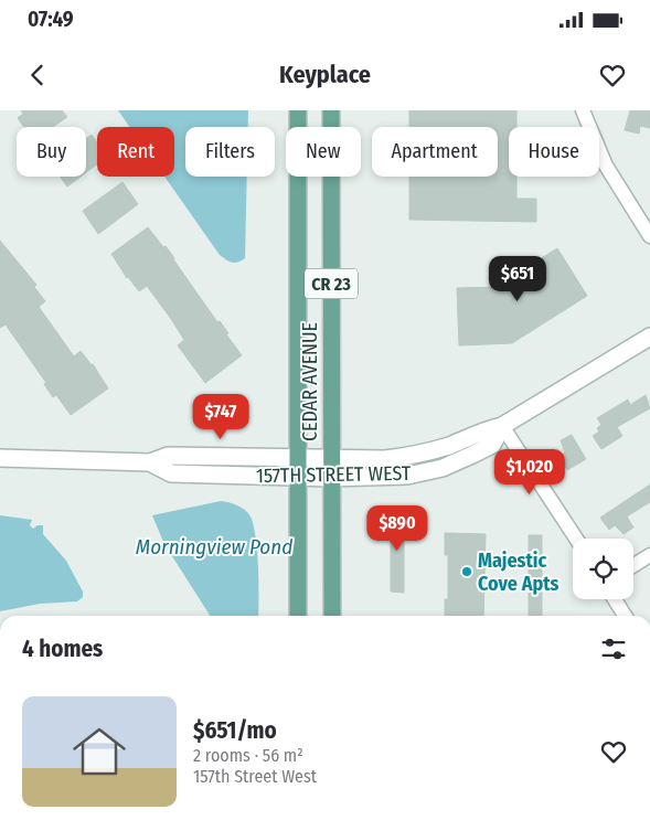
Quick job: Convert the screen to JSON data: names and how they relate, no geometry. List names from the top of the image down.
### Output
{
  "streets": {
    "main road": ["CR 23", "CEDAR AVENUE"],
    "street": ["157TH STREET WEST"]
  },
  "crossings": [
    ["CEDAR AVENUE", "157TH STREET WEST"]
  ],
  "water": ["Morningview Pond"],
  "places": ["Majestic Cove Apts"],
  "page": {
    "status": "07:49",
    "header": "Keyplace",
    "chip": [
      "Buy",
      "Rent",
      "Filters",
      "New",
      "Apartment",
      "House"
    ],
    "price": [
      "$651",
      "$747",
      "$1,020",
      "$890"
    ],
    "heading": "4 homes",
    "list": [
      {
        "name": "$651/mo",
        "note": "2 rooms · 56 m² · 157th Street West"
      }
    ]
  }
}
